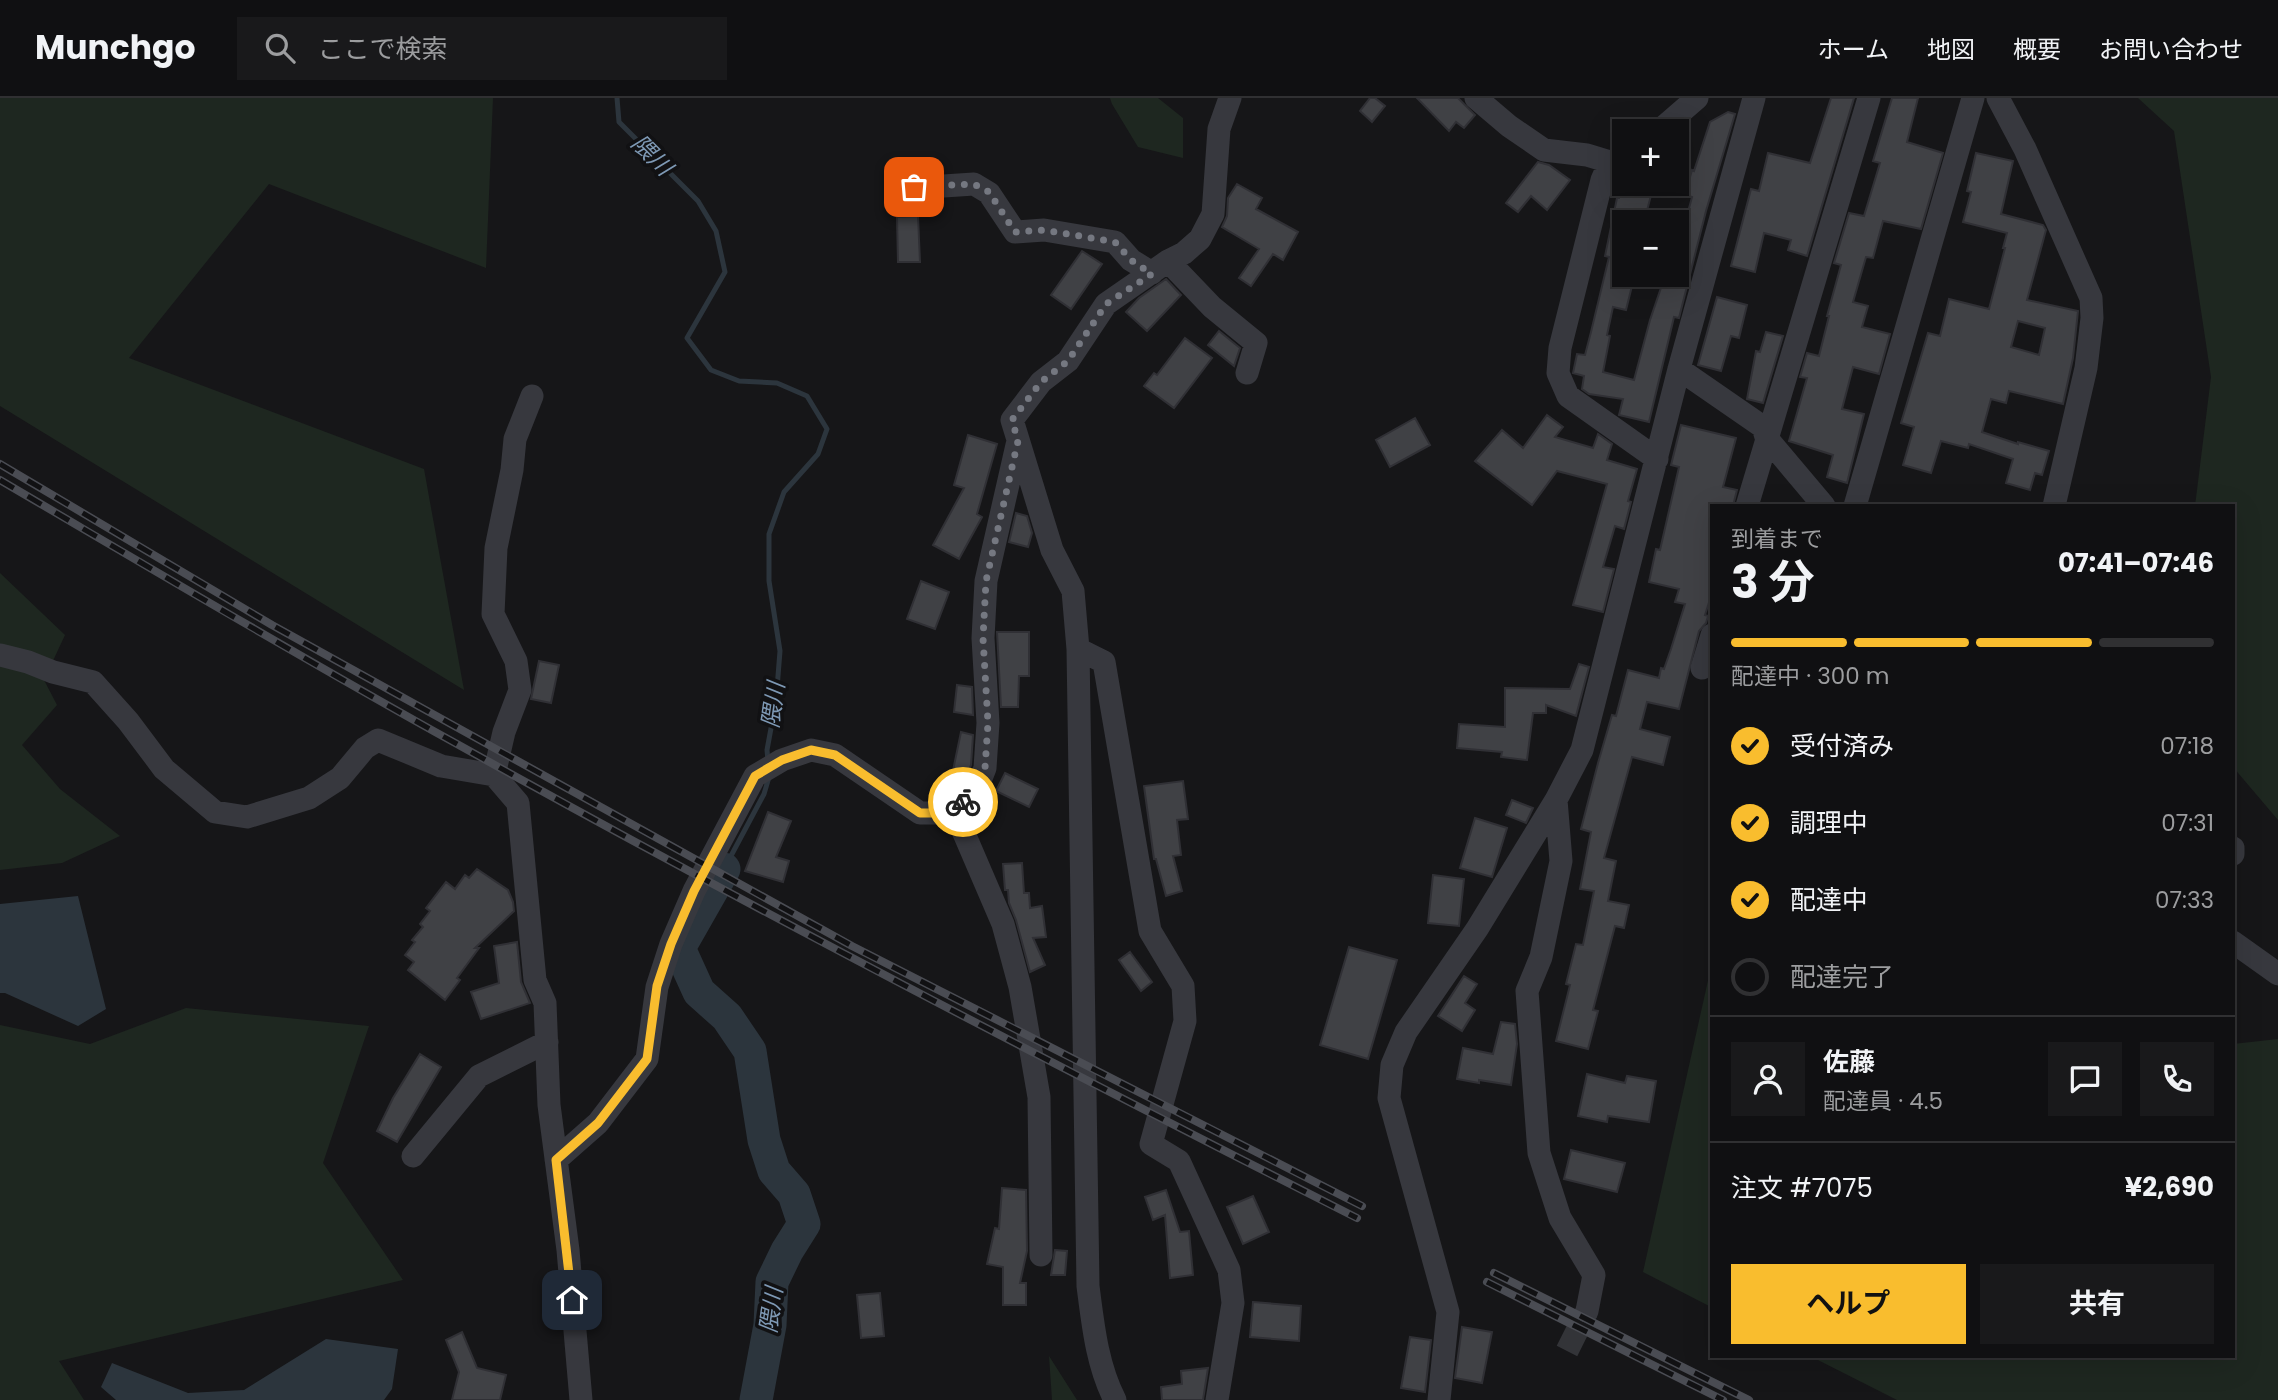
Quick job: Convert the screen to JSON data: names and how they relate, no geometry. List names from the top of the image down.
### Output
{
  "water": ["隈川"],
  "page": {
    "header": "Munchgo",
    "search": "ここで検索",
    "nav": [
      "ホーム",
      "地図",
      "概要",
      "お問い合わせ"
    ],
    "map_buttons": ["+", "−"],
    "heading": ["3 分", "到着まで", "07:41–07:46"],
    "panel": [
      "佐藤",
      "配達員 · 4.5",
      "注文 #7075",
      "¥2,690"
    ],
    "bar": "配達中 · 300 m",
    "list": [
      ["受付済み", "07:18"],
      ["調理中", "07:31"],
      ["配達中", "07:33"],
      "配達完了"
    ],
    "buttons": ["ヘルプ", "共有"]
  }
}
